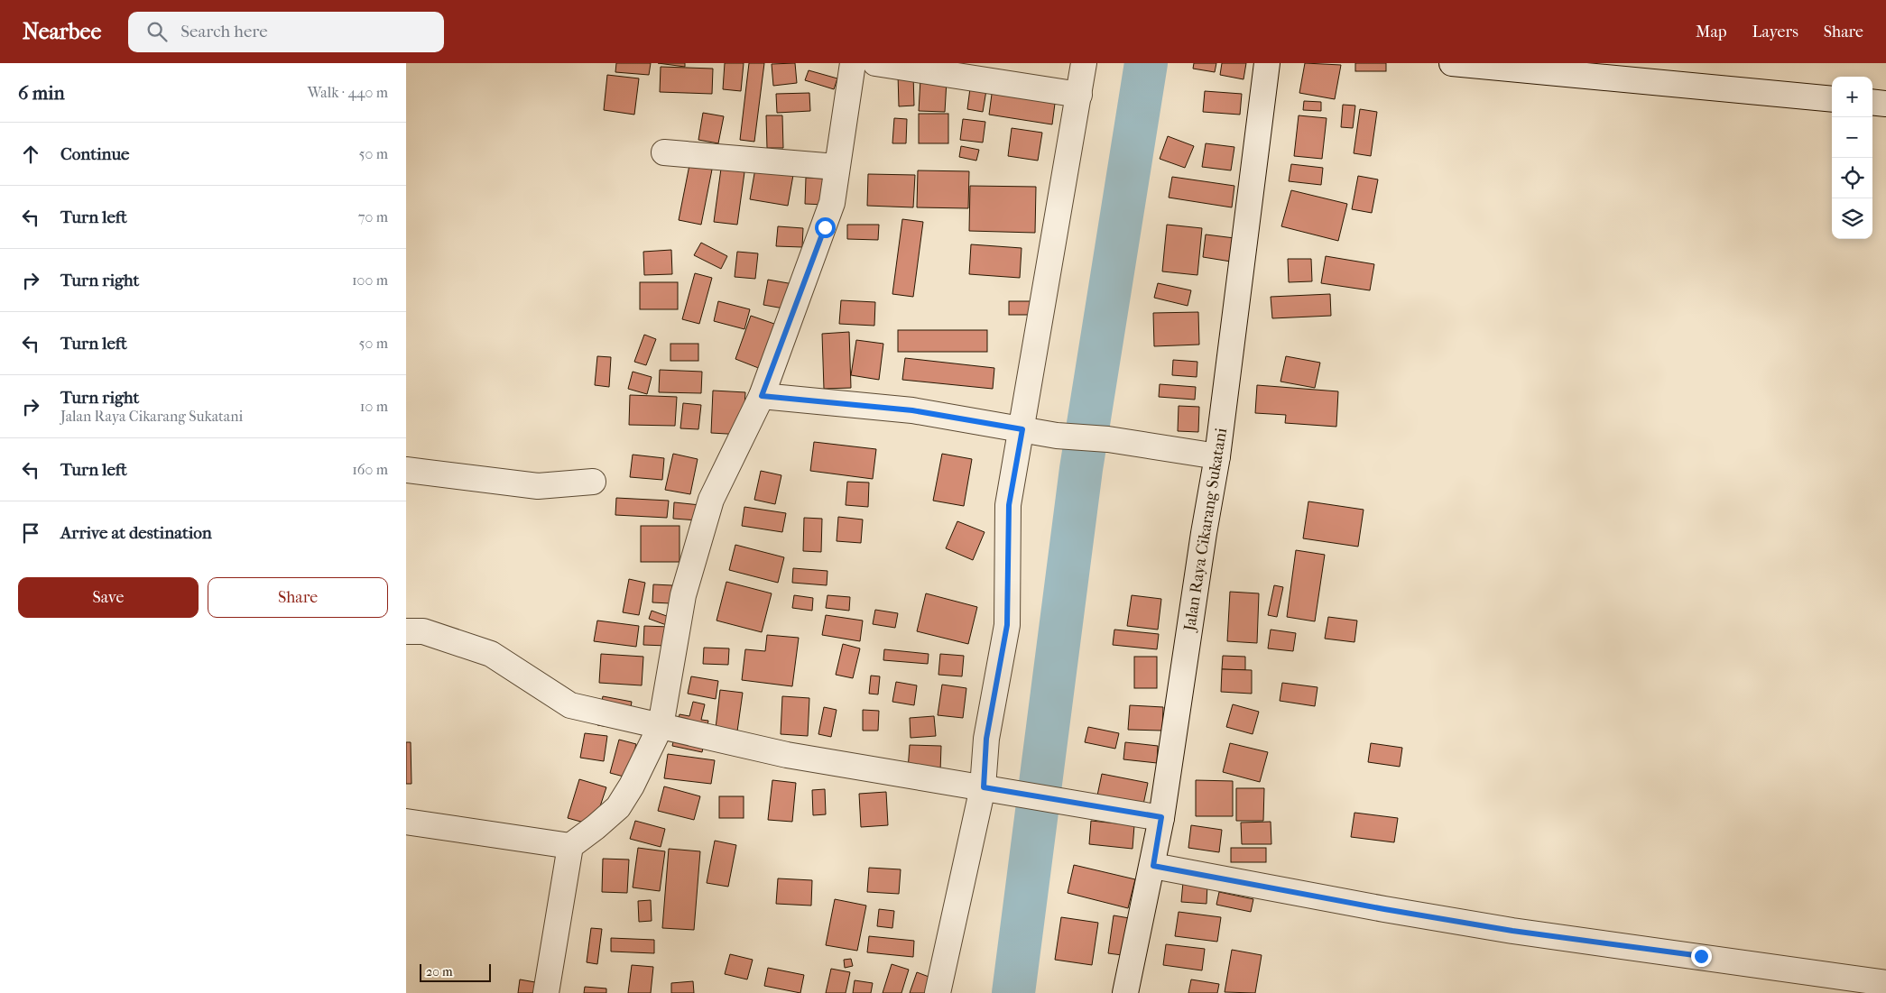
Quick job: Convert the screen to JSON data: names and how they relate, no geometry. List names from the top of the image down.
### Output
{
  "streets": {
    "street": ["Jalan Raya Cikarang Sukatani"]
  },
  "scale_bar": "20 m",
  "page": {
    "header": "Nearbee",
    "search": "Search here",
    "nav": ["Map", "Layers", "Share"],
    "heading": ["6 min", "Walk · 440 m"],
    "map_buttons": ["+", "−"],
    "list": [
      ["Continue", "50 m"],
      ["Turn left", "70 m"],
      ["Turn right", "100 m"],
      ["Turn left", "50 m"],
      ["Turn right", "Jalan Raya Cikarang Sukatani", "10 m"],
      ["Turn left", "160 m"],
      "Arrive at destination"
    ],
    "buttons": ["Save", "Share"],
    "scale": "20 m"
  }
}
